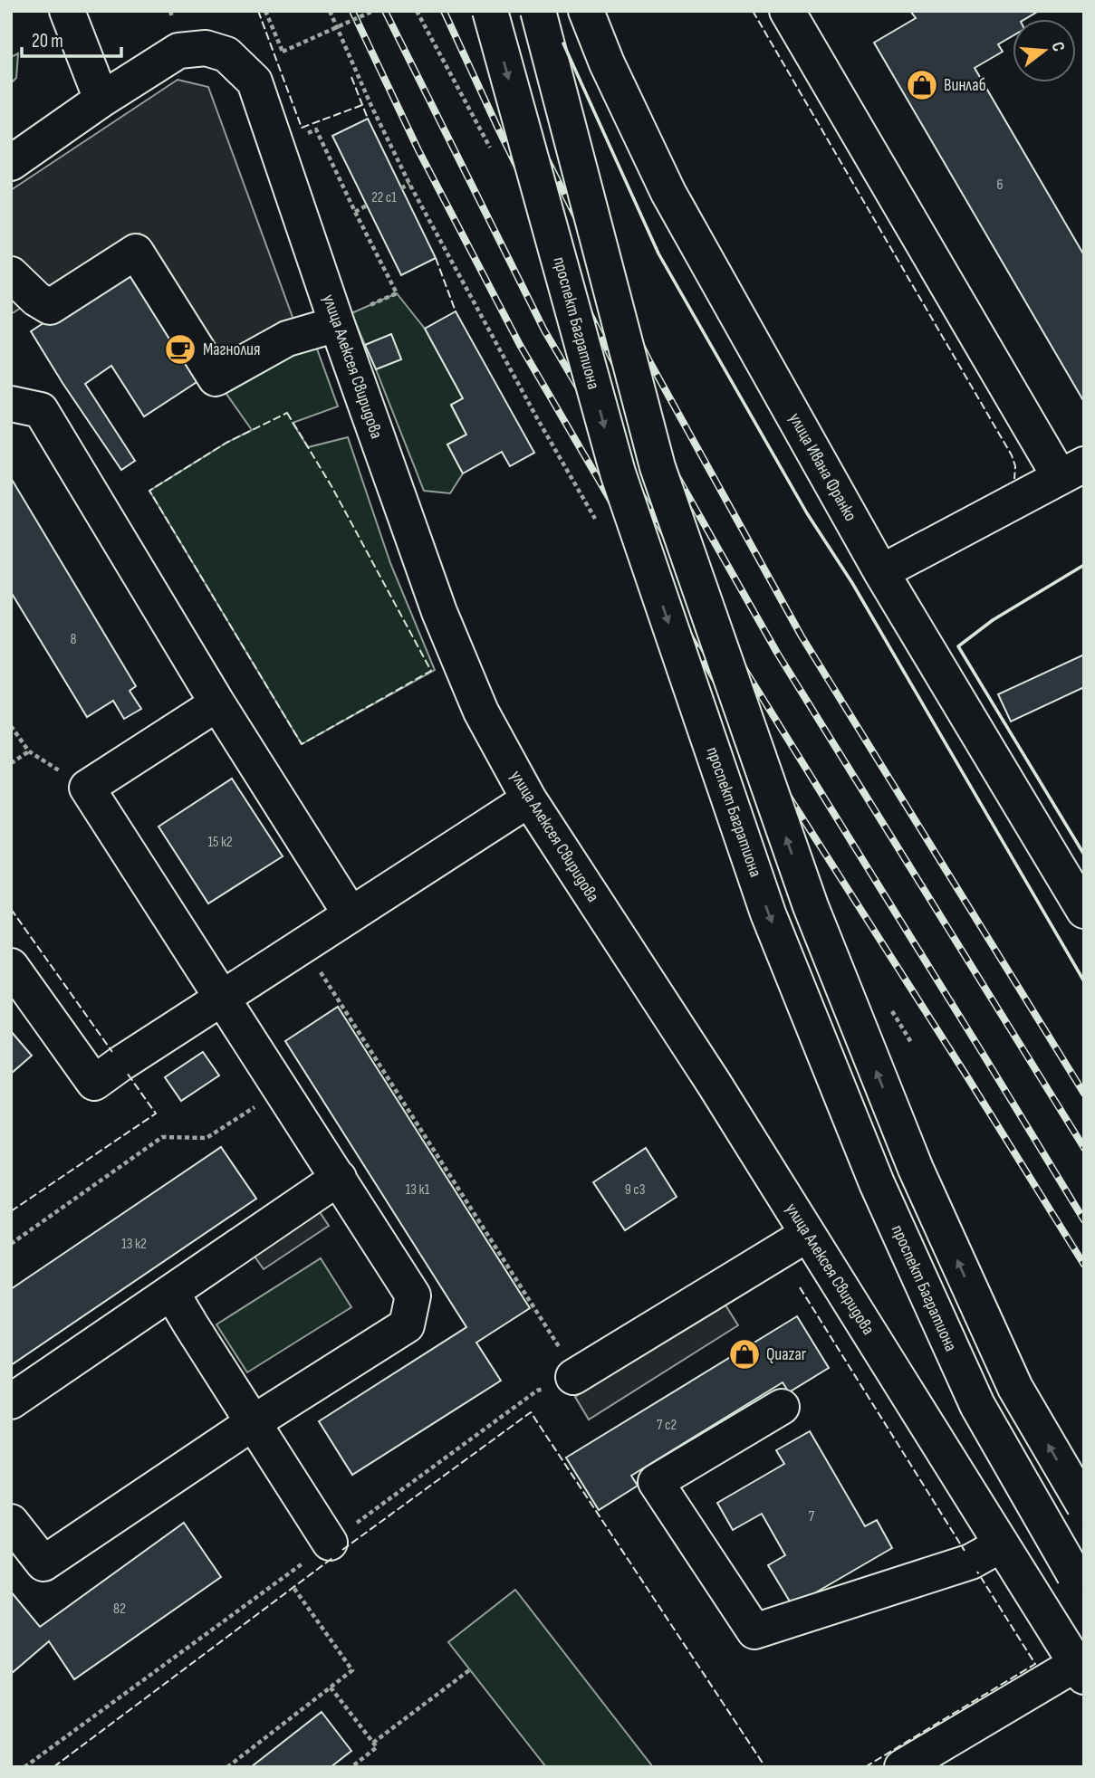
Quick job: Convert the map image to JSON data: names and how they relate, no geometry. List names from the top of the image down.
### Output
{
  "streets": {
    "main road": ["проспект Багратиона", "улица Алексея Свиридова", "улица Ивана Франко"]
  },
  "places": {
    "shop": ["Винлаб", "Quazar"],
    "cafe": ["Магнолия"]
  },
  "house_numbers": [
    "6",
    "22 с1",
    "8",
    "15 к2",
    "13 к1",
    "9 с3",
    "13 к2",
    "7 с2",
    "7",
    "82"
  ],
  "scale_bar": "20 m",
  "north": "right"
}
